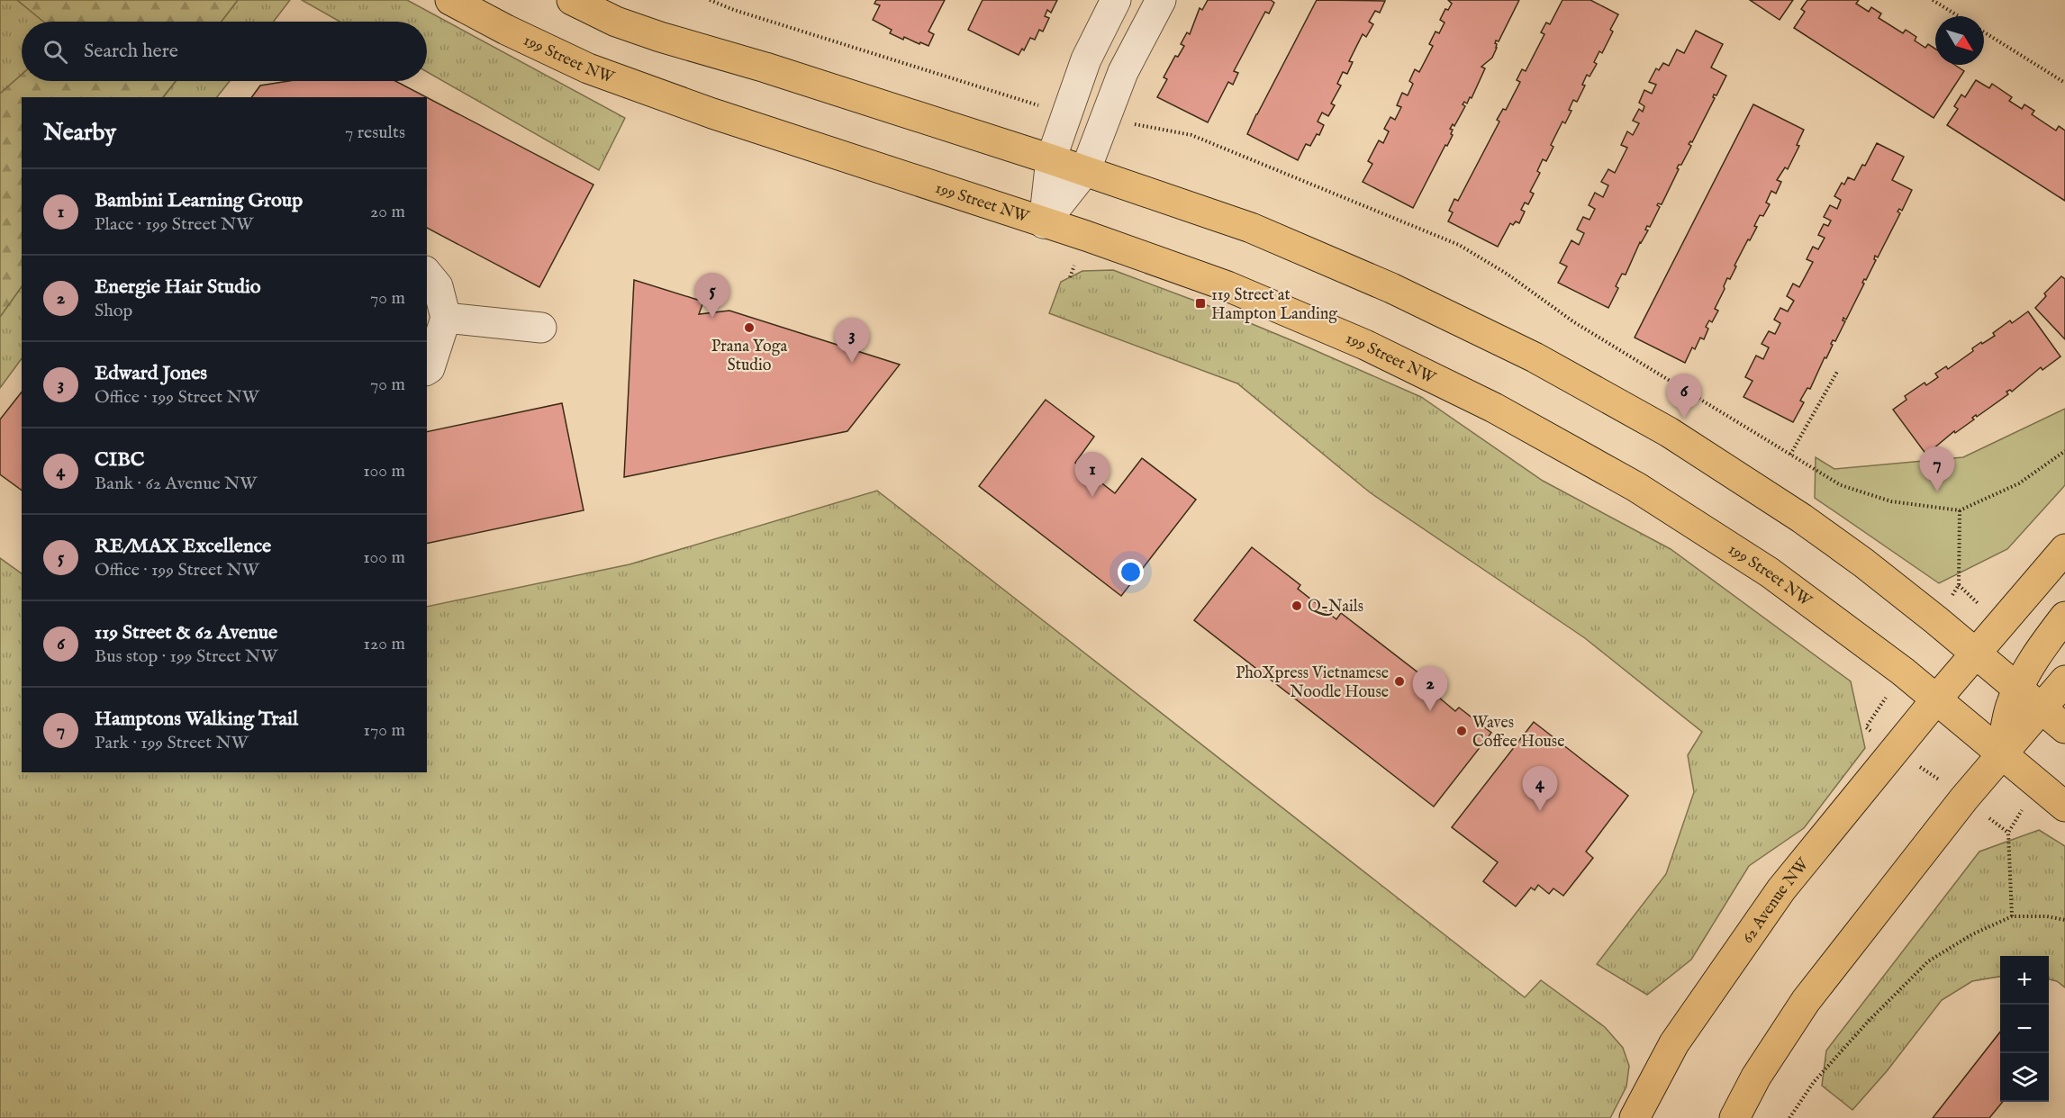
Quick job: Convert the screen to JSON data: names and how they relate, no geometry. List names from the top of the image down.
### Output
{
  "streets": {
    "main road": ["199 Street NW", "62 Avenue NW"]
  },
  "crossings": [
    ["199 Street NW", "62 Avenue NW"]
  ],
  "places": {
    "transit": ["119 Street at Hampton Landing"],
    "other": [
      "Prana Yoga Studio",
      "Q-Nails",
      "PhoXpress Vietnamese Noodle House",
      "Waves Coffee House"
    ]
  },
  "north": "bottom right",
  "page": {
    "search": "Search here",
    "heading": ["Nearby", "7 results"],
    "list": [
      {
        "mark": "1",
        "name": "Bambini Learning Group",
        "note": "Place · 199 Street NW",
        "value": "20 m"
      },
      {
        "mark": "2",
        "name": "Energie Hair Studio",
        "note": "Shop",
        "value": "70 m"
      },
      {
        "mark": "3",
        "name": "Edward Jones",
        "note": "Office · 199 Street NW",
        "value": "70 m"
      },
      {
        "mark": "4",
        "name": "CIBC",
        "note": "Bank · 62 Avenue NW",
        "value": "100 m"
      },
      {
        "mark": "5",
        "name": "RE/MAX Excellence",
        "note": "Office · 199 Street NW",
        "value": "100 m"
      },
      {
        "mark": "6",
        "name": "119 Street & 62 Avenue",
        "note": "Bus stop · 199 Street NW",
        "value": "120 m"
      },
      {
        "mark": "7",
        "name": "Hamptons Walking Trail",
        "note": "Park · 199 Street NW",
        "value": "170 m"
      }
    ],
    "pins": [
      "5",
      "3",
      "6",
      "7",
      "1",
      "2",
      "4"
    ],
    "map_buttons": ["+", "−"]
  }
}
